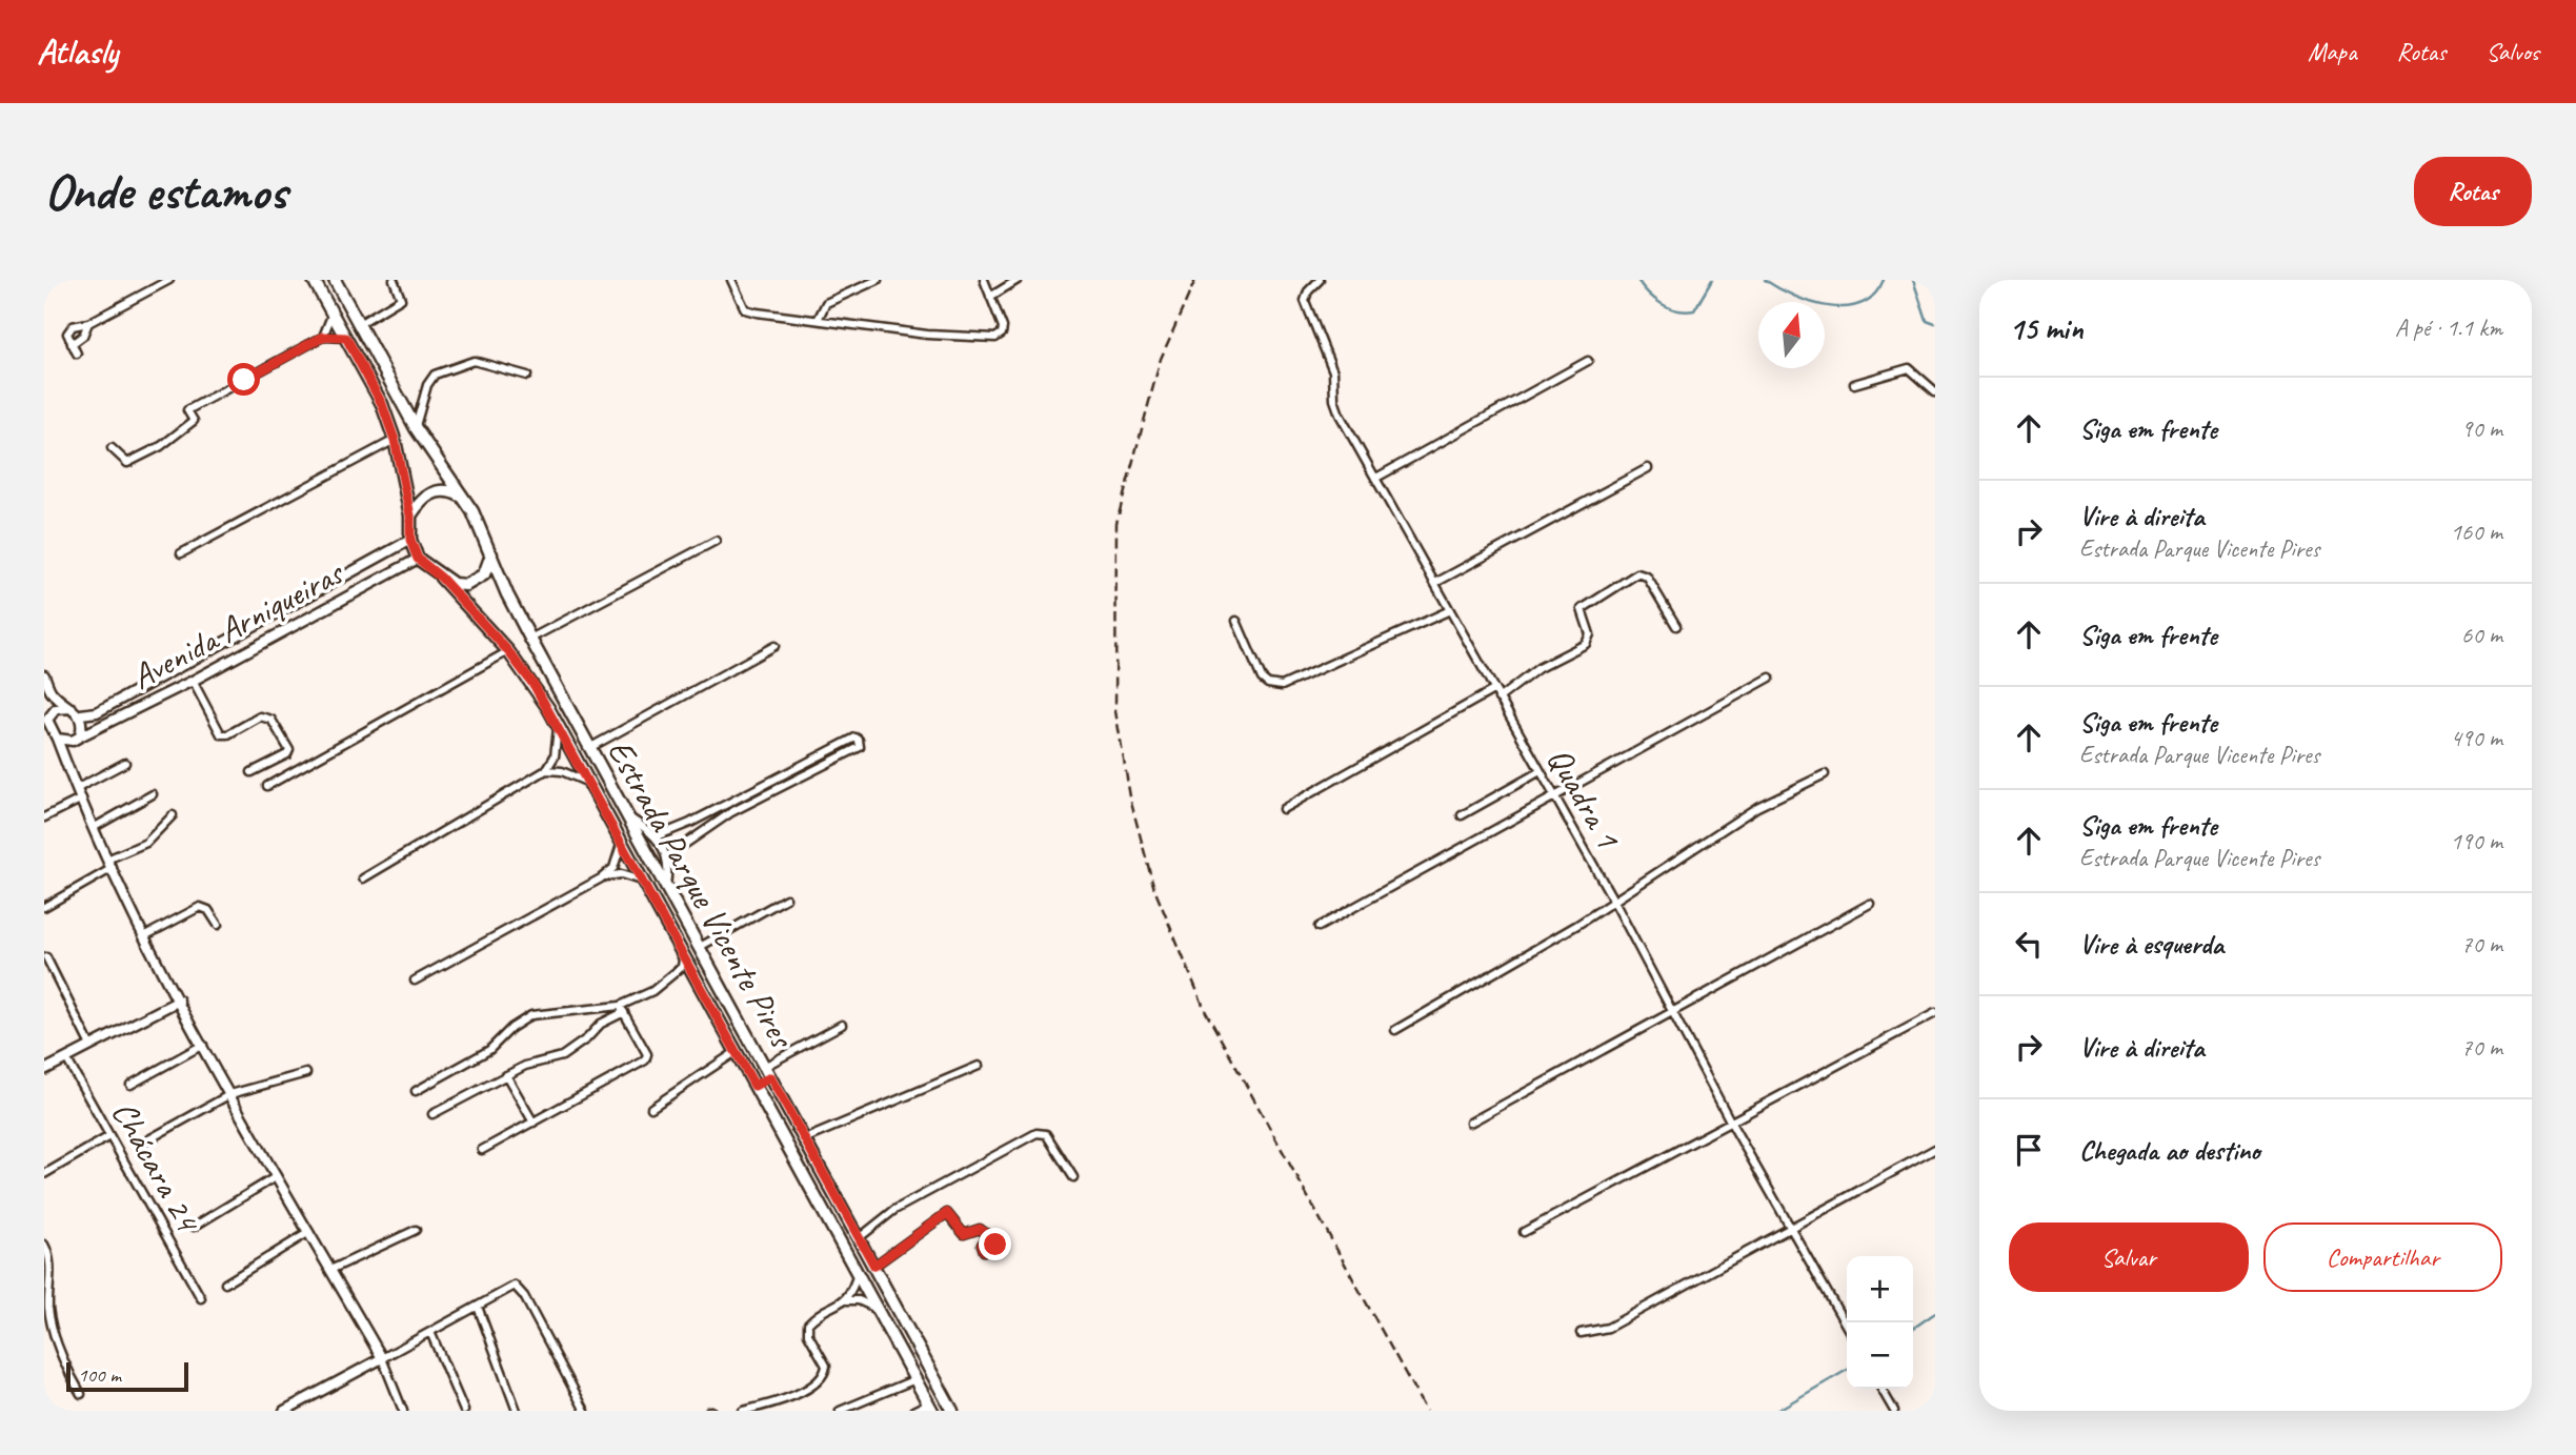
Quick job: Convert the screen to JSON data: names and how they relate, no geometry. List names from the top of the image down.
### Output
{
  "streets": {
    "main road": ["Estrada Parque Vicente Pires"],
    "street": ["Avenida Arniqueiras", "Quadra 1", "Chácara 24"]
  },
  "crossings": [
    ["Avenida Arniqueiras", "Estrada Parque Vicente Pires"]
  ],
  "scale_bar": "100 m",
  "north": "top",
  "page": {
    "header": "Atlasly",
    "nav": ["Mapa", "Rotas", "Salvos"],
    "buttons": [
      "Rotas",
      ["Salvar", "Compartilhar"]
    ],
    "title": "Onde estamos",
    "heading": ["15 min", "A pé · 1.1 km"],
    "list": [
      ["Siga em frente", "90 m"],
      ["Vire à direita", "Estrada Parque Vicente Pires", "160 m"],
      ["Siga em frente", "60 m"],
      ["Siga em frente", "Estrada Parque Vicente Pires", "490 m"],
      ["Siga em frente", "Estrada Parque Vicente Pires", "190 m"],
      ["Vire à esquerda", "70 m"],
      ["Vire à direita", "70 m"],
      "Chegada ao destino"
    ],
    "map_buttons": ["+", "−"],
    "scale": "100 m"
  }
}
